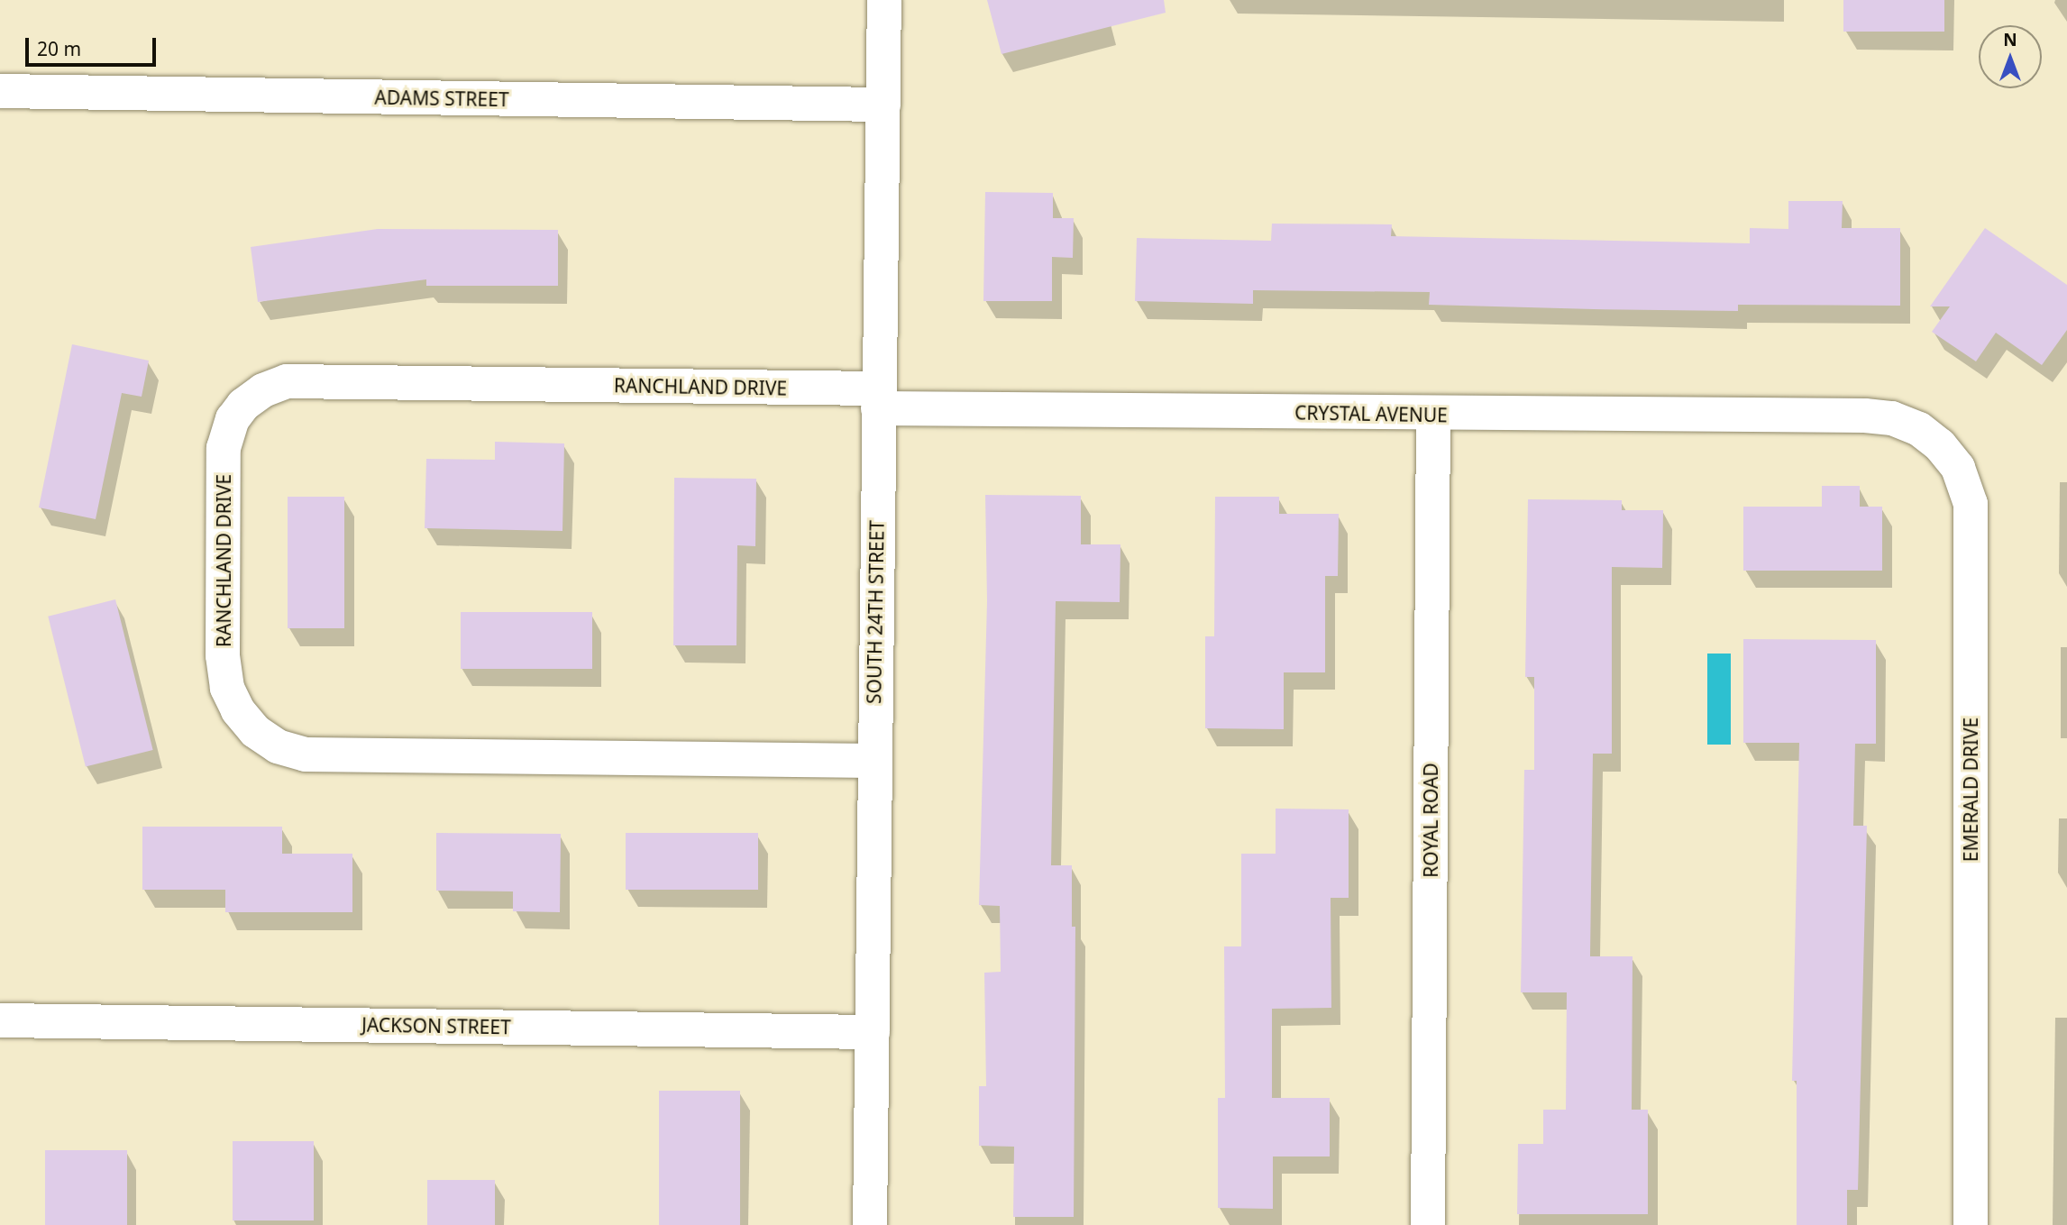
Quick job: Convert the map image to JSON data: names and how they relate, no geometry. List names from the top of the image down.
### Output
{
  "streets": {
    "street": [
      "ADAMS STREET",
      "RANCHLAND DRIVE",
      "CRYSTAL AVENUE",
      "SOUTH 24TH STREET",
      "EMERALD DRIVE",
      "ROYAL ROAD",
      "JACKSON STREET"
    ]
  },
  "crossings": [
    ["ADAMS STREET", "SOUTH 24TH STREET"],
    ["RANCHLAND DRIVE", "CRYSTAL AVENUE"],
    ["RANCHLAND DRIVE", "SOUTH 24TH STREET"],
    ["CRYSTAL AVENUE", "SOUTH 24TH STREET"],
    ["CRYSTAL AVENUE", "EMERALD DRIVE"],
    ["CRYSTAL AVENUE", "ROYAL ROAD"],
    ["SOUTH 24TH STREET", "JACKSON STREET"]
  ],
  "scale_bar": "20 m",
  "north": "top"
}
